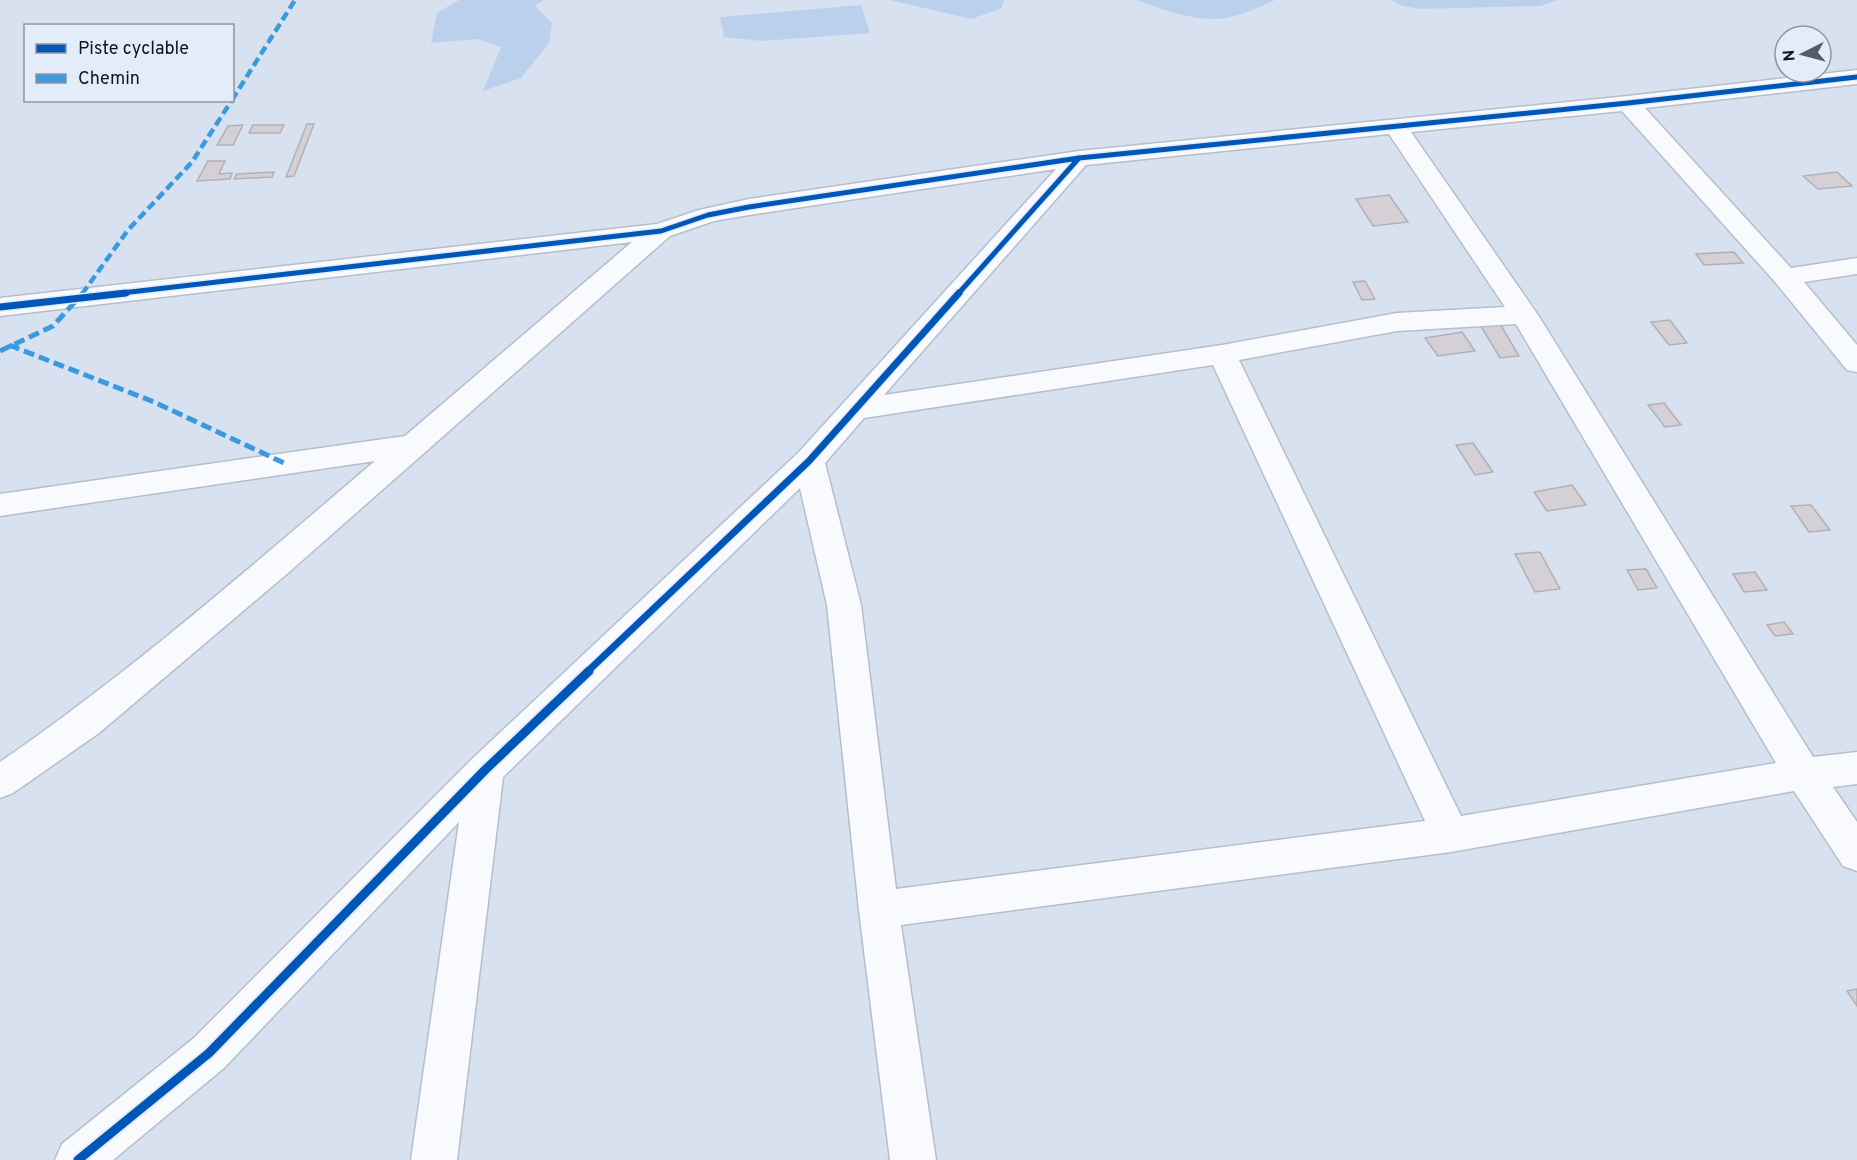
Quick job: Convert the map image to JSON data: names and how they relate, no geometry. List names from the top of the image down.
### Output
{
  "legend": ["Piste cyclable", "Chemin"],
  "north": "left"
}
